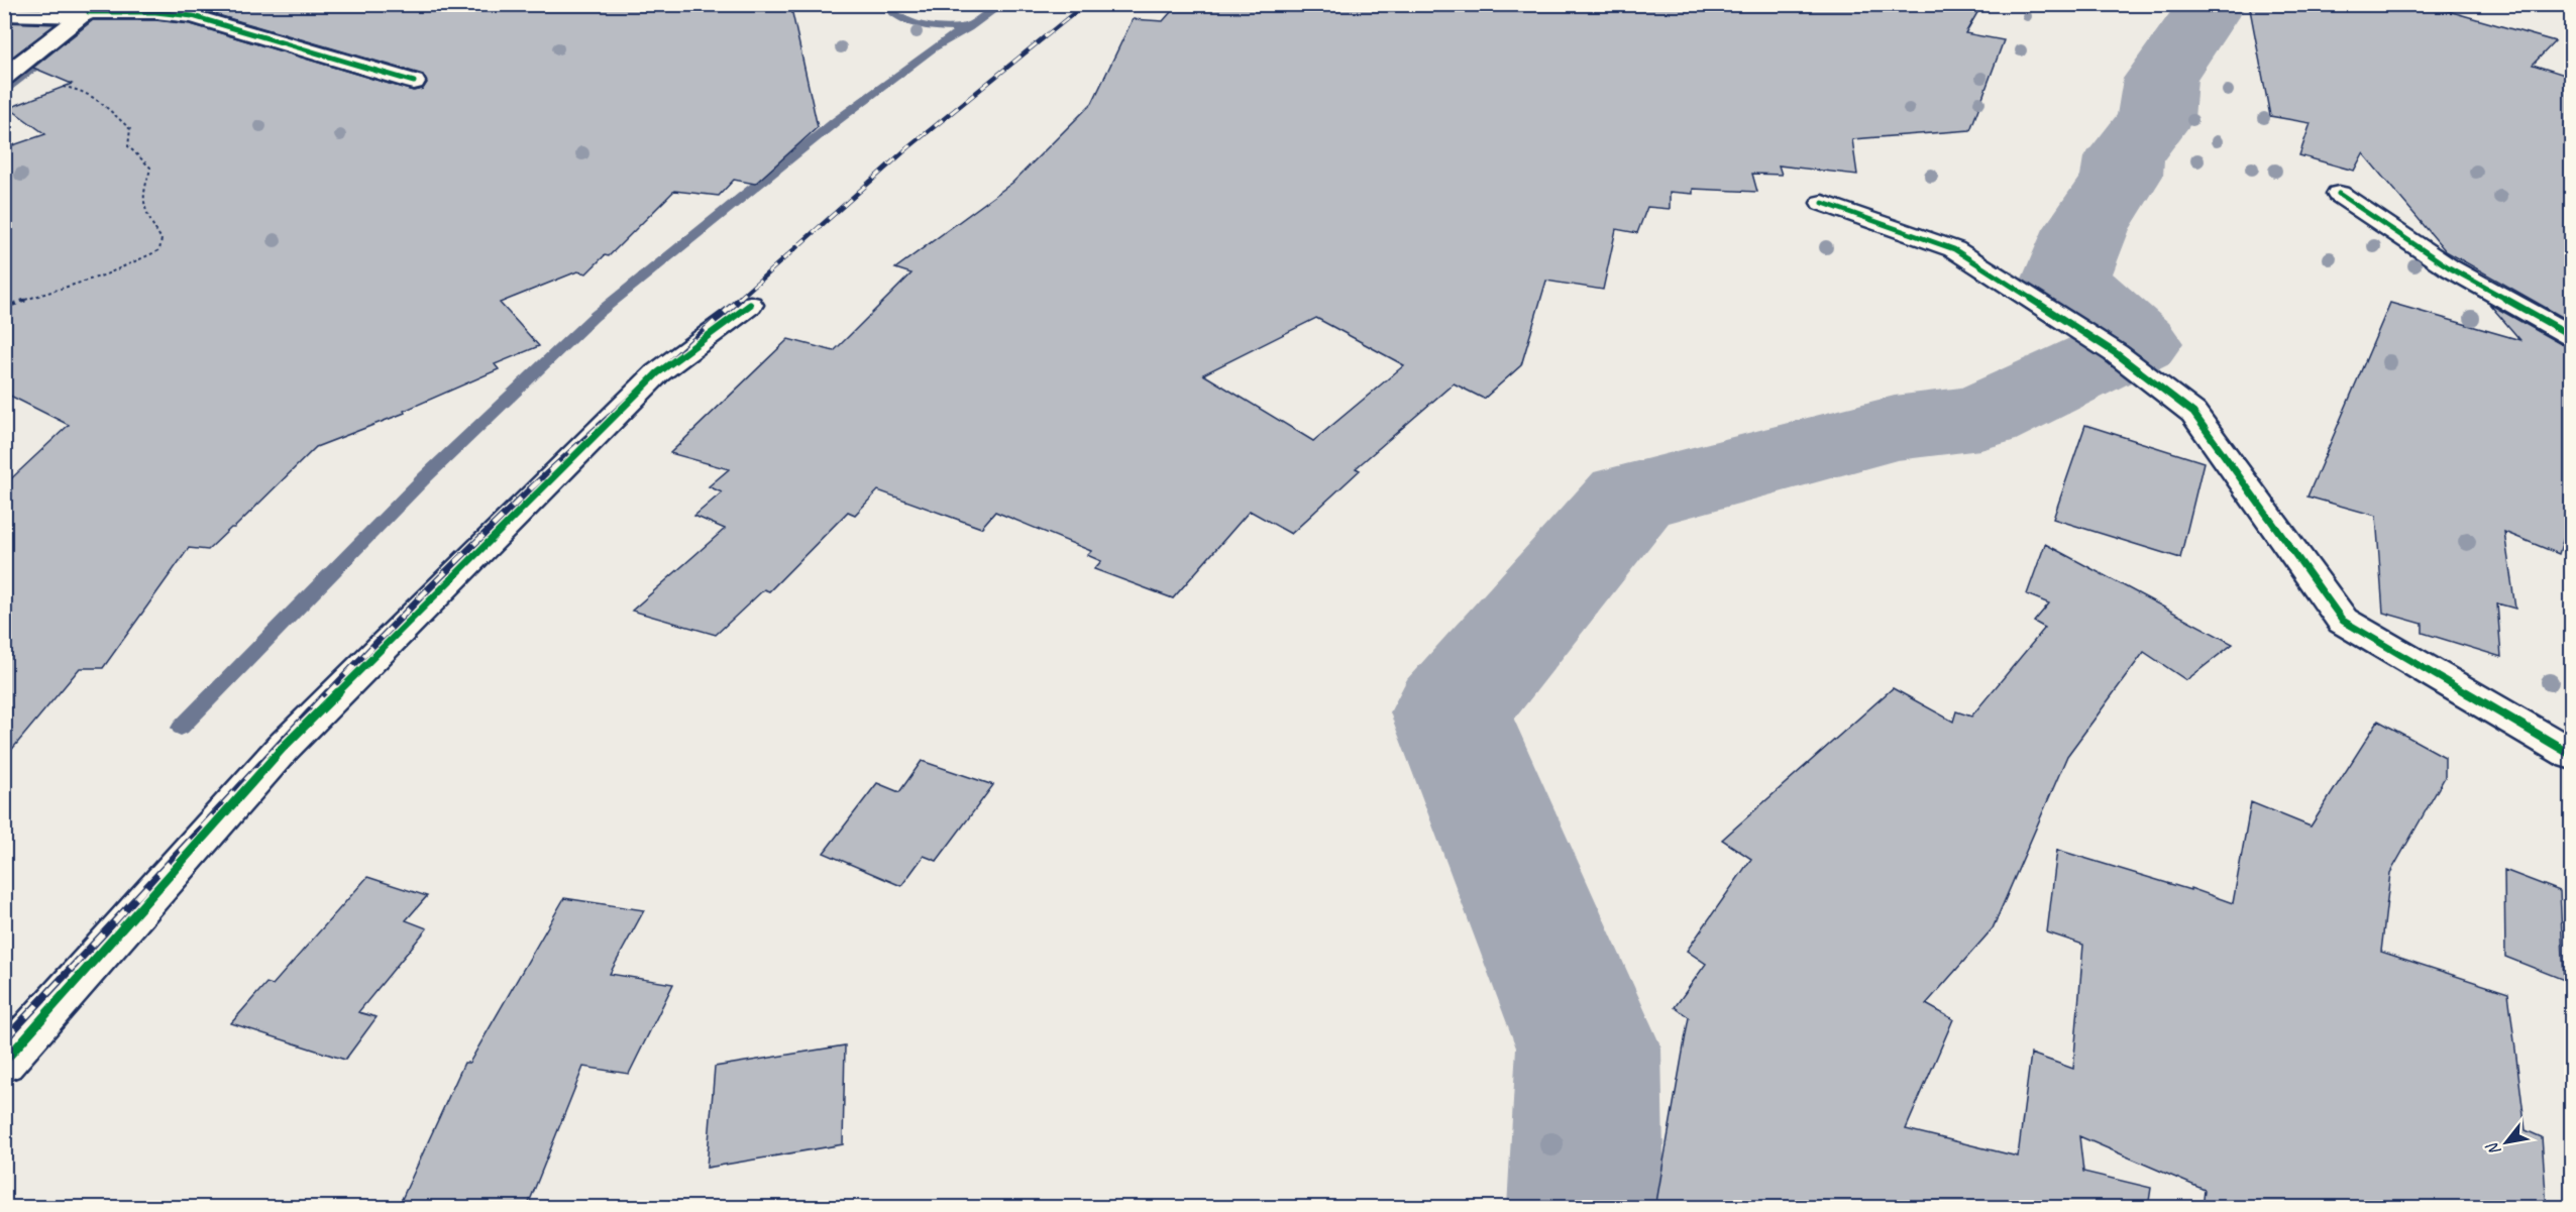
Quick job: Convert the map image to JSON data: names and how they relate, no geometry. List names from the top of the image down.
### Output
{
  "north": "bottom left"
}
